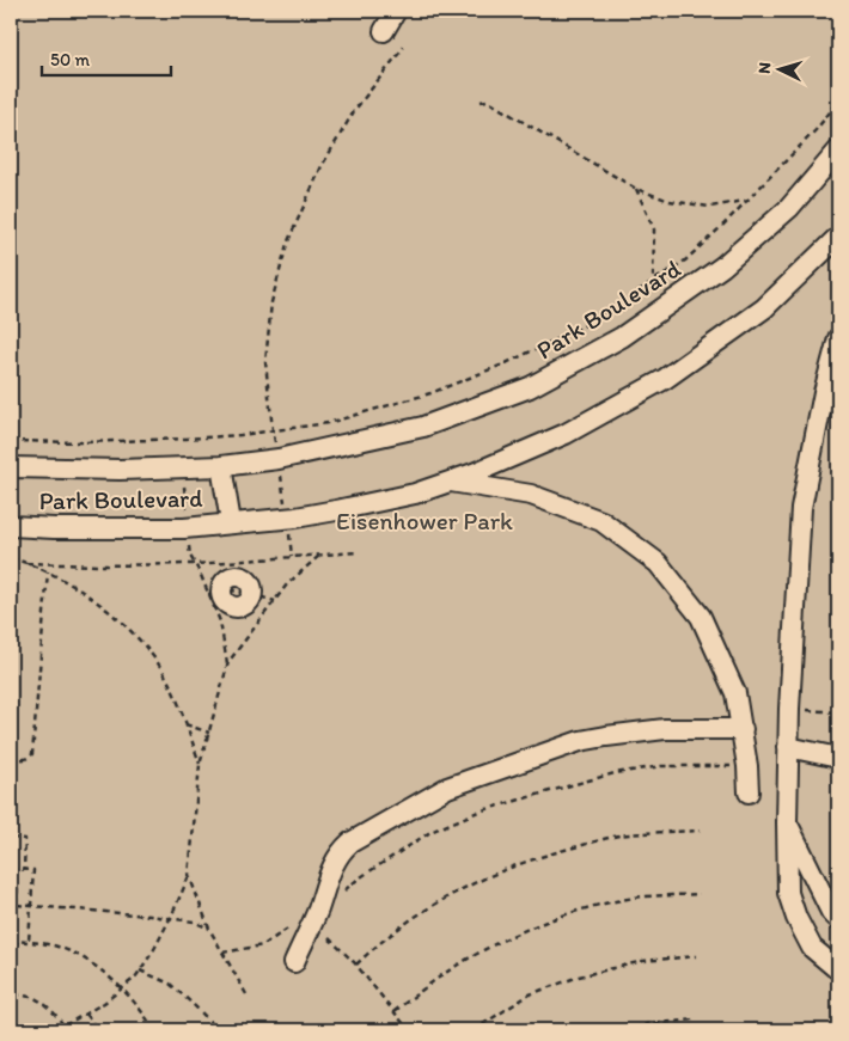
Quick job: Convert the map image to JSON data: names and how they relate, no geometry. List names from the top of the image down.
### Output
{
  "streets": {
    "street": ["Park Boulevard"]
  },
  "parks": ["Eisenhower Park"],
  "scale_bar": "50 m",
  "north": "left"
}
